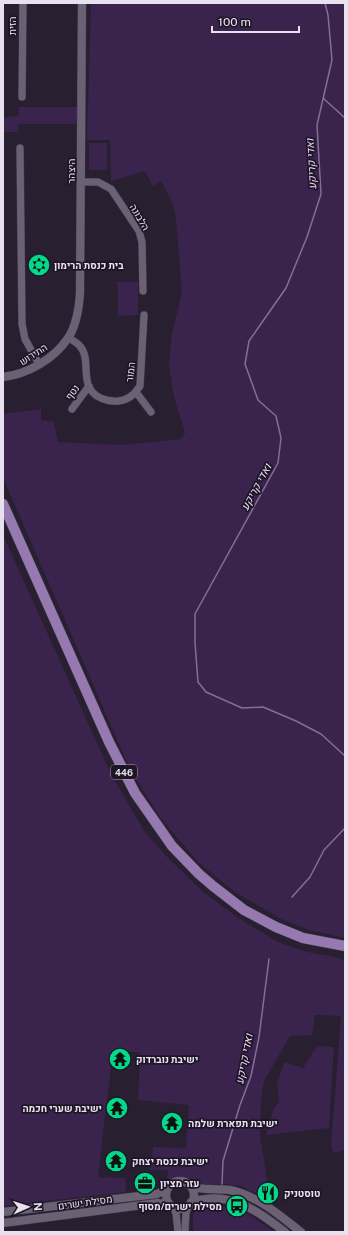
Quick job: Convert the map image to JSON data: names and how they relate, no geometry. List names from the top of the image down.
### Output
{
  "streets": {
    "main road": ["446"],
    "street": [
      "הזית",
      "היצהר",
      "הלבונה",
      "התירוש",
      "המור",
      "נטף",
      "מסילת ישרים"
    ]
  },
  "crossings": [
    ["היצהר", "הלבונה"],
    ["היצהר", "התירוש"],
    ["המור", "נטף"]
  ],
  "water": ["ואדי קריקע"],
  "places": {
    "synagogue": ["בית כנסת הרימון"],
    "temple": [
      "ישיבת נוברדוק",
      "ישיבת שערי חכמה",
      "ישיבת תפארת שלמה",
      "ישיבת כנסת יצחק"
    ],
    "office": ["עזר מציון"],
    "restaurant": ["טוסטניק"],
    "bus stop": ["מסילת ישרים/מסוף"]
  },
  "scale_bar": "100 m",
  "north": "right"
}
